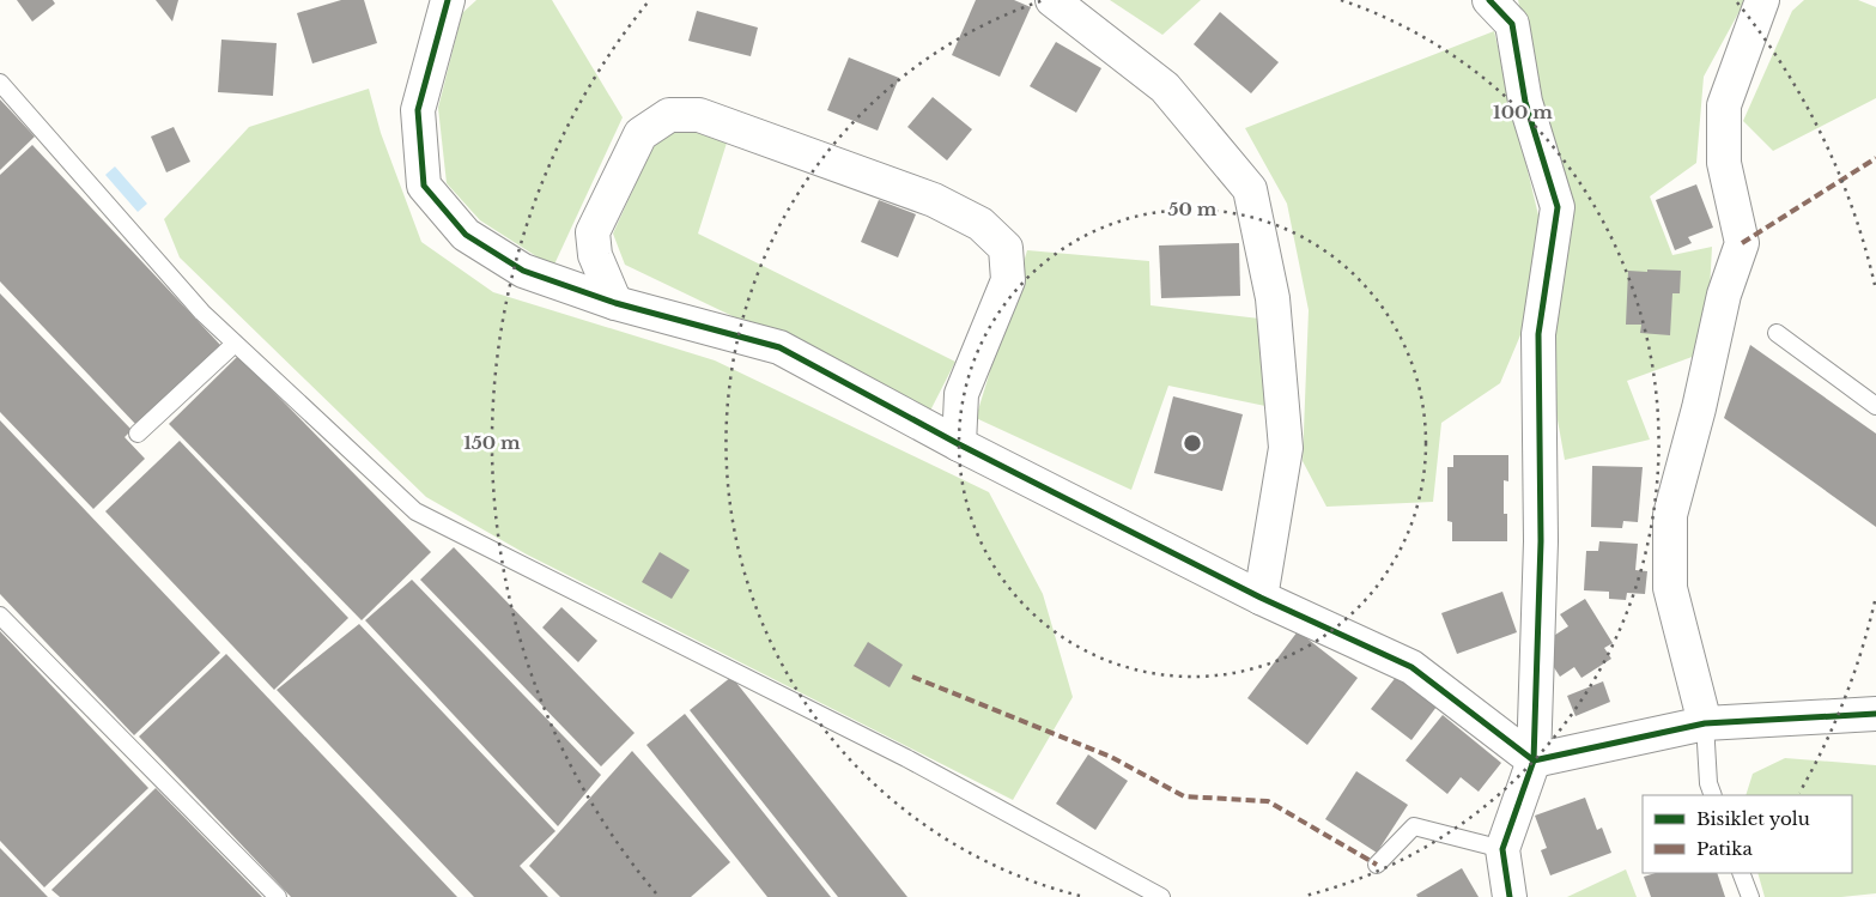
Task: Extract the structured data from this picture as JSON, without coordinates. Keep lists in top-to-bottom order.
{
  "legend": ["Bisiklet yolu", "Patika"],
  "rings": ["100 m", "50 m", "150 m"]
}
